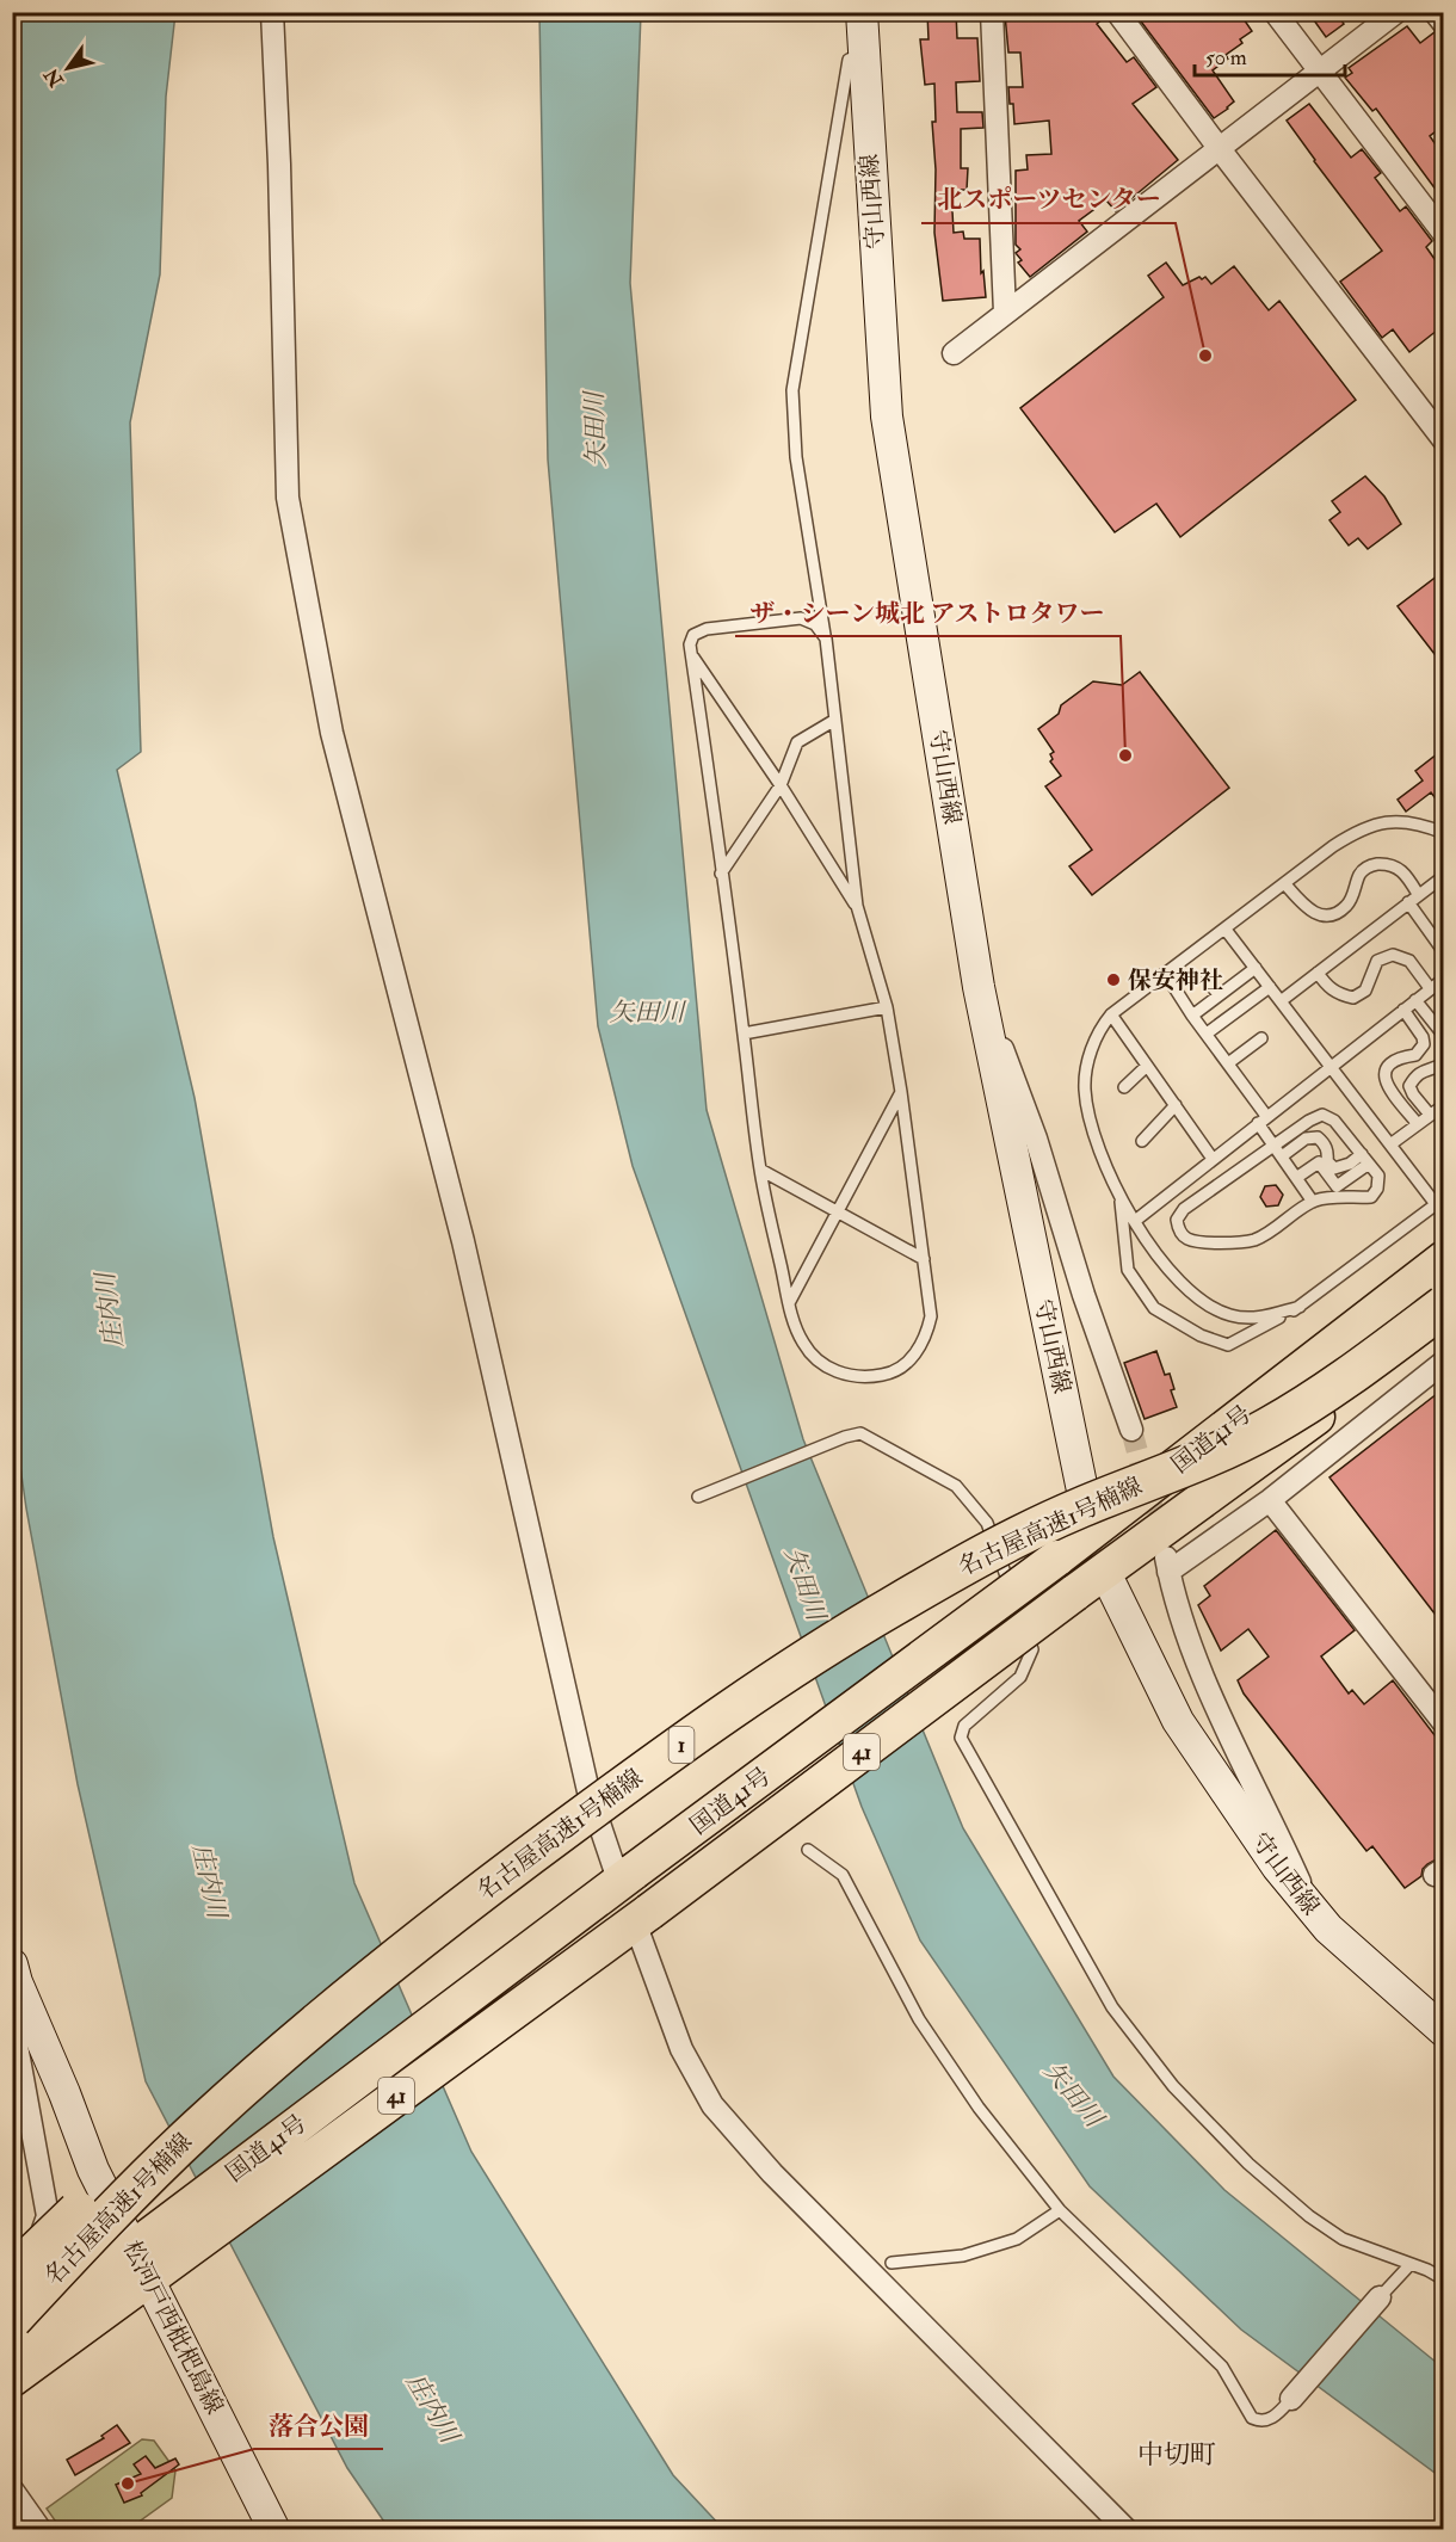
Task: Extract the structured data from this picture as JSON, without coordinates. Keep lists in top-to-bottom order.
{
  "streets": {
    "highway": [
      "国道41号",
      "名古屋高速1号楠線",
      "1",
      "41"
    ],
    "main road": ["守山西線", "松河戸西枇杷島線"]
  },
  "crossings": [
    ["守山西線", "国道41号"],
    ["国道41号", "松河戸西枇杷島線"]
  ],
  "districts": ["中切町"],
  "water": ["矢田川", "庄内川"],
  "places": [
    "北スポーツセンター",
    "ザ・シーン城北 アストロタワー",
    "保安神社",
    "落合公園"
  ],
  "scale_bar": "50 m",
  "north": "bottom left"
}
